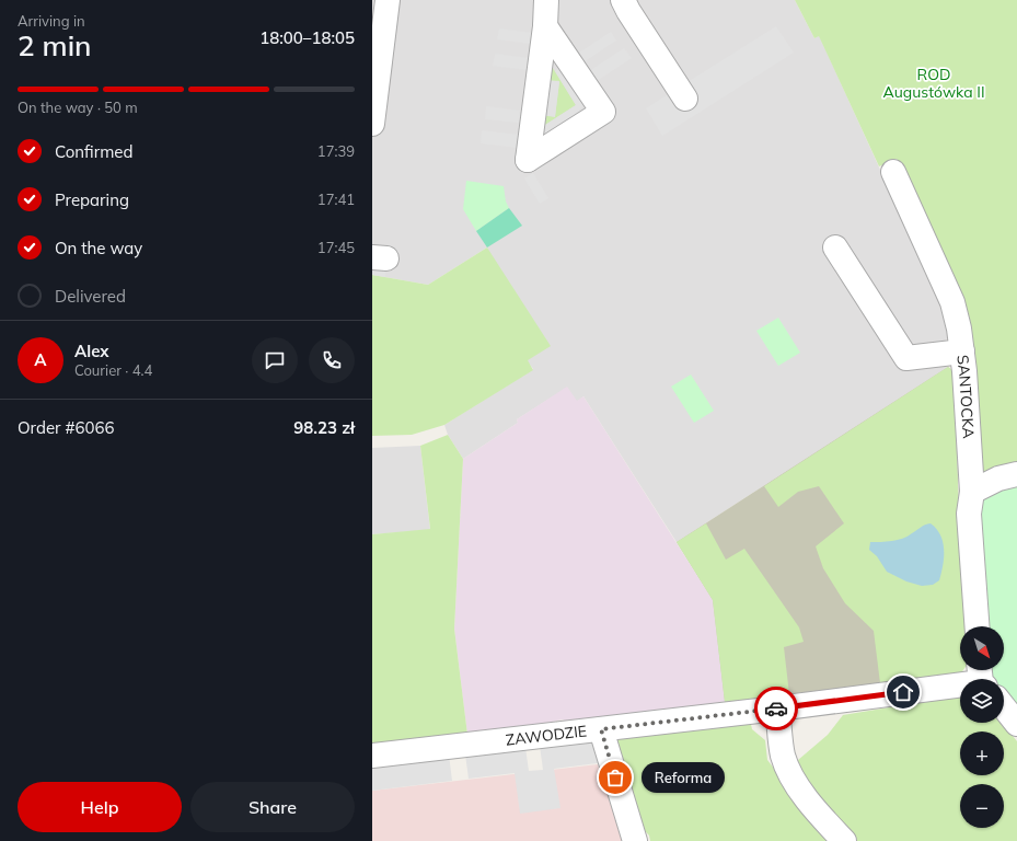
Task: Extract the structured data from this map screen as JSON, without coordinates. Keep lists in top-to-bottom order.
{
  "streets": {
    "street": ["SANTOCKA", "ZAWODZIE"]
  },
  "parks": ["ROD Augustówka II"],
  "places": ["Reforma"],
  "north": "bottom right",
  "page": {
    "heading": ["2 min", "Arriving in", "18:00–18:05"],
    "panel": [
      "Alex",
      "Courier · 4.4",
      "Order #6066",
      "98.23 zł"
    ],
    "bar": "On the way · 50 m",
    "list": [
      ["Confirmed", "17:39"],
      ["Preparing", "17:41"],
      ["On the way", "17:45"],
      "Delivered"
    ],
    "round": "A",
    "map_buttons": ["+", "−"],
    "bubble": "Reforma",
    "buttons": ["Help", "Share"]
  }
}
